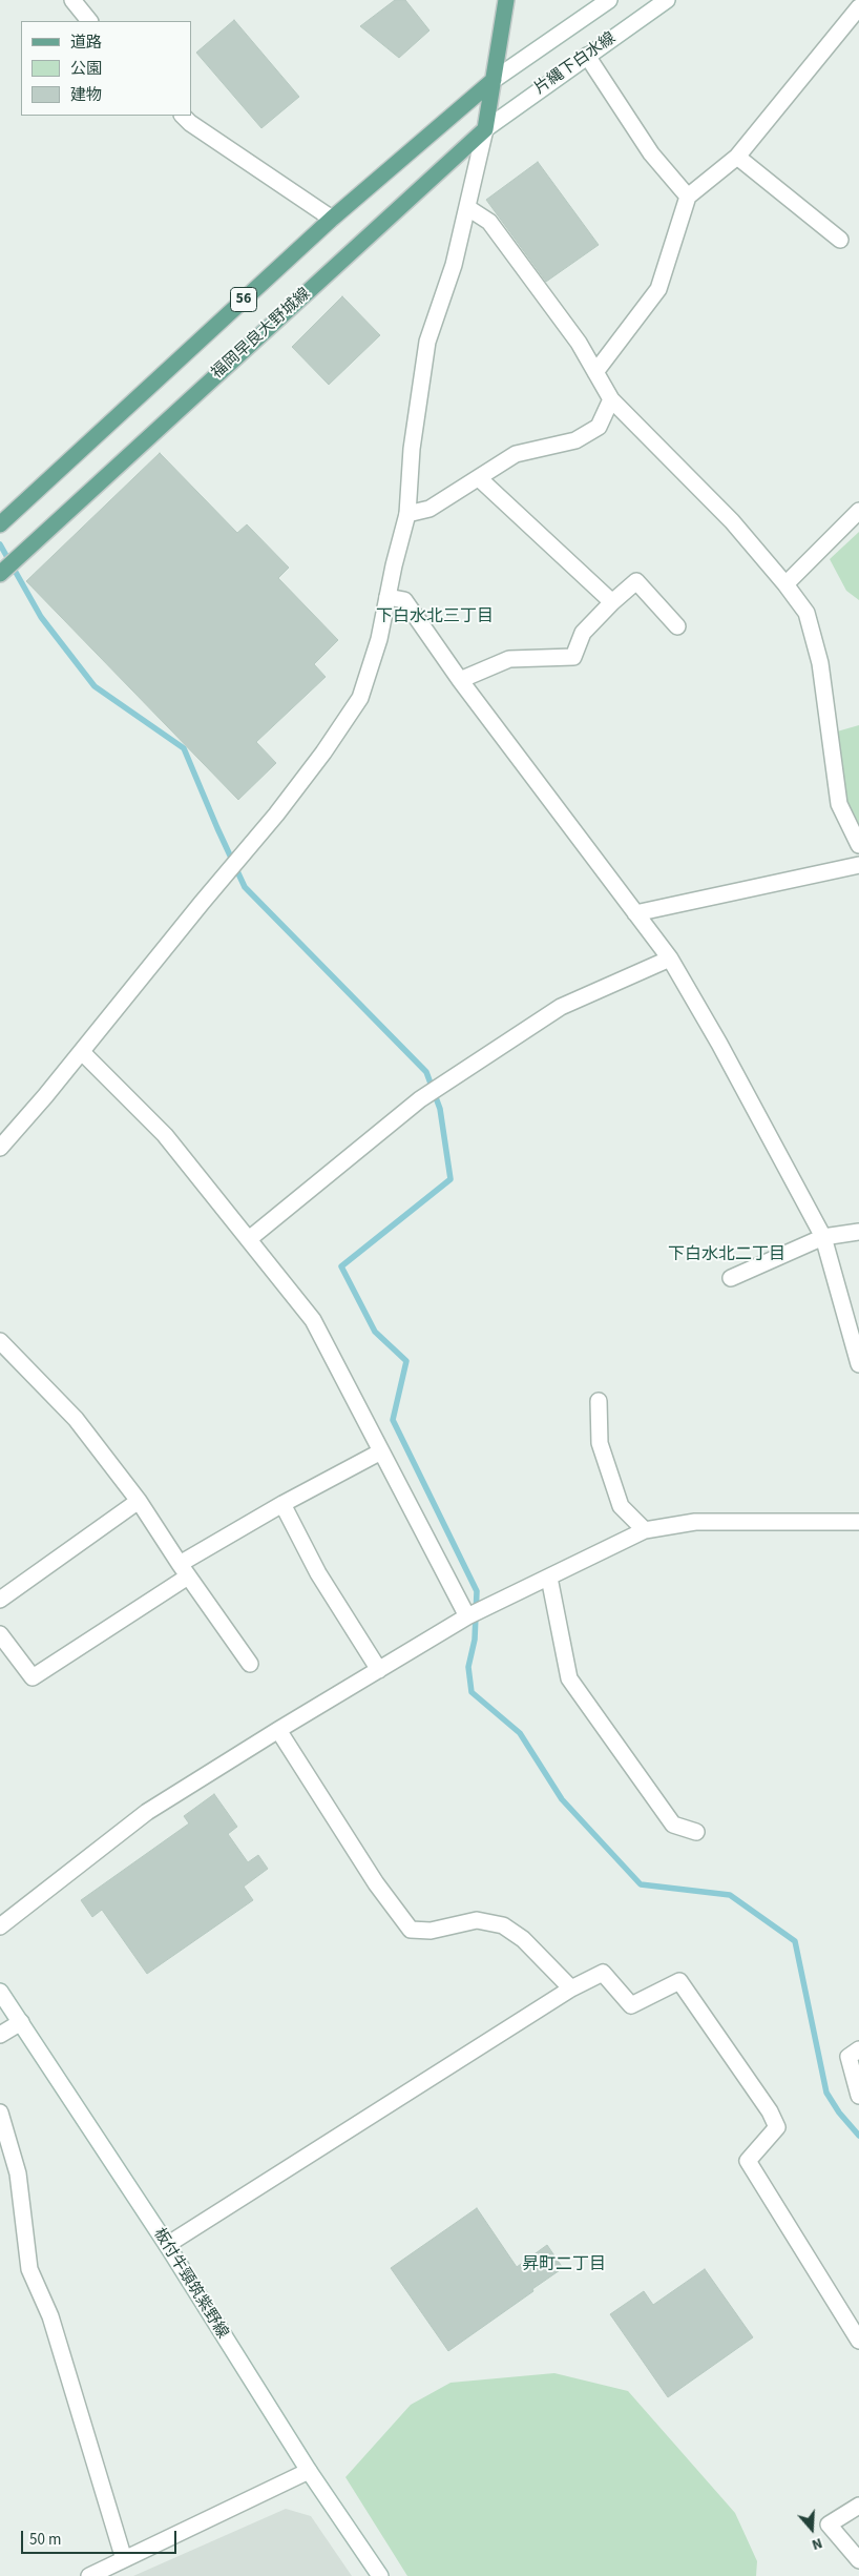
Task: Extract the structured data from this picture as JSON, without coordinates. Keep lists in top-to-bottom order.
{
  "streets": {
    "main road": ["56", "福岡早良大野城線"],
    "street": ["片縄下白水線", "板付牛頸筑紫野線"]
  },
  "crossings": [
    ["片縄下白水線", "福岡早良大野城線"]
  ],
  "districts": ["下白水北三丁目", "下白水北二丁目", "昇町二丁目"],
  "legend": ["道路", "公園", "建物"],
  "scale_bar": "50 m",
  "north": "bottom"
}
